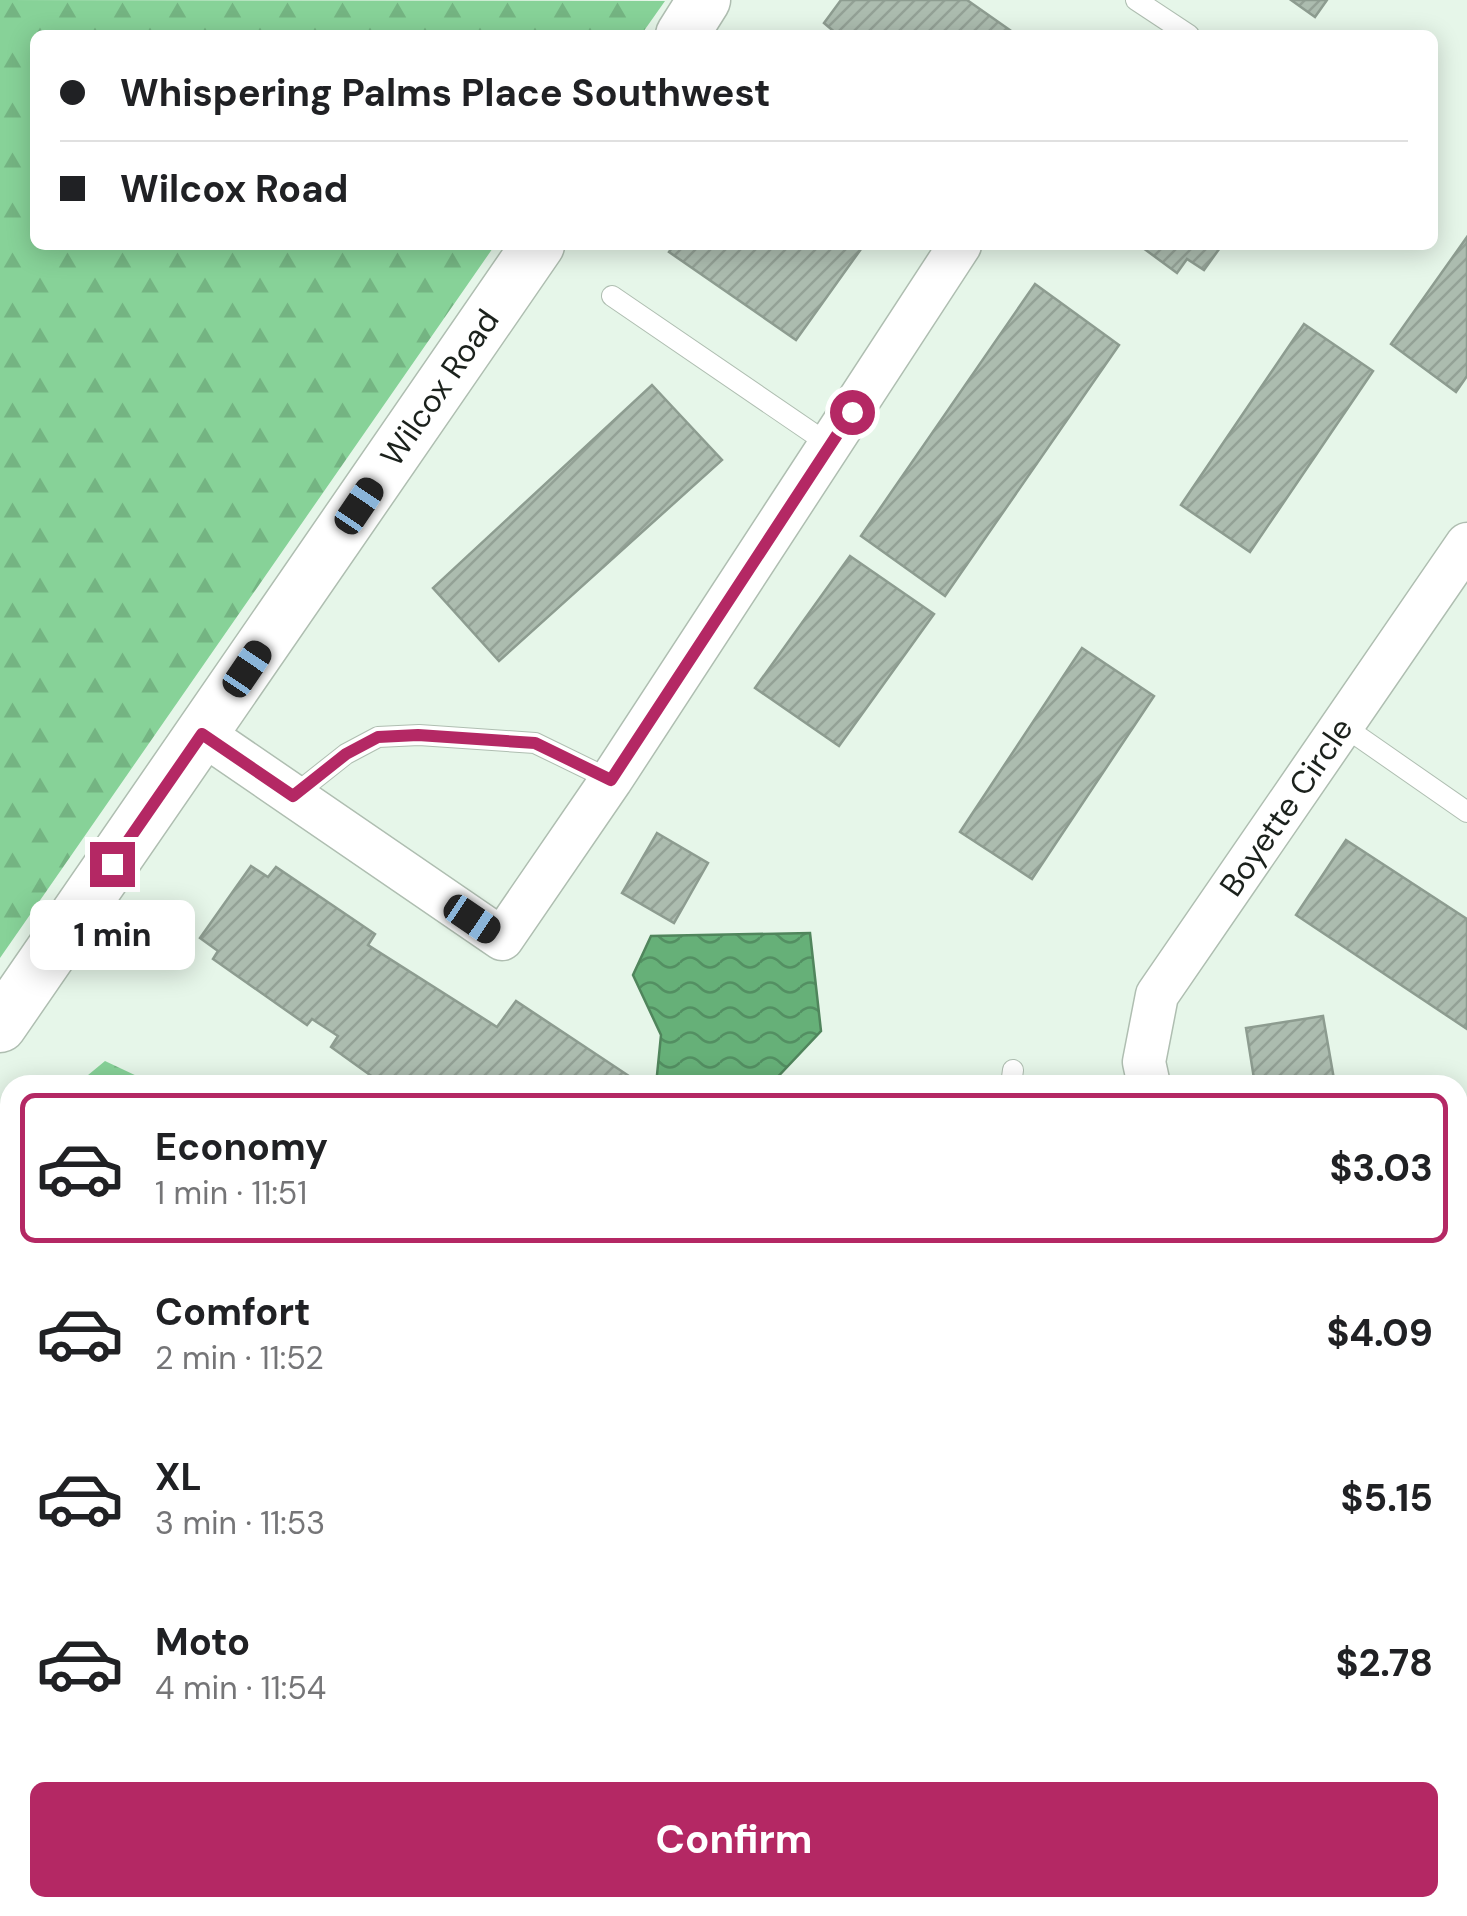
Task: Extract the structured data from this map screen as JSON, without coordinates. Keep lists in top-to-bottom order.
{
  "streets": {
    "street": ["Wilcox Road", "Boyette Circle"]
  },
  "page": {
    "banner": ["Whispering Palms Place Southwest", "Wilcox Road"],
    "bubble": "1 min",
    "list": [
      {
        "name": "Economy",
        "note": "1 min · 11:51",
        "value": "$3.03"
      },
      {
        "name": "Comfort",
        "note": "2 min · 11:52",
        "value": "$4.09"
      },
      {
        "name": "XL",
        "note": "3 min · 11:53",
        "value": "$5.15"
      },
      {
        "name": "Moto",
        "note": "4 min · 11:54",
        "value": "$2.78"
      }
    ],
    "buttons": "Confirm"
  }
}
